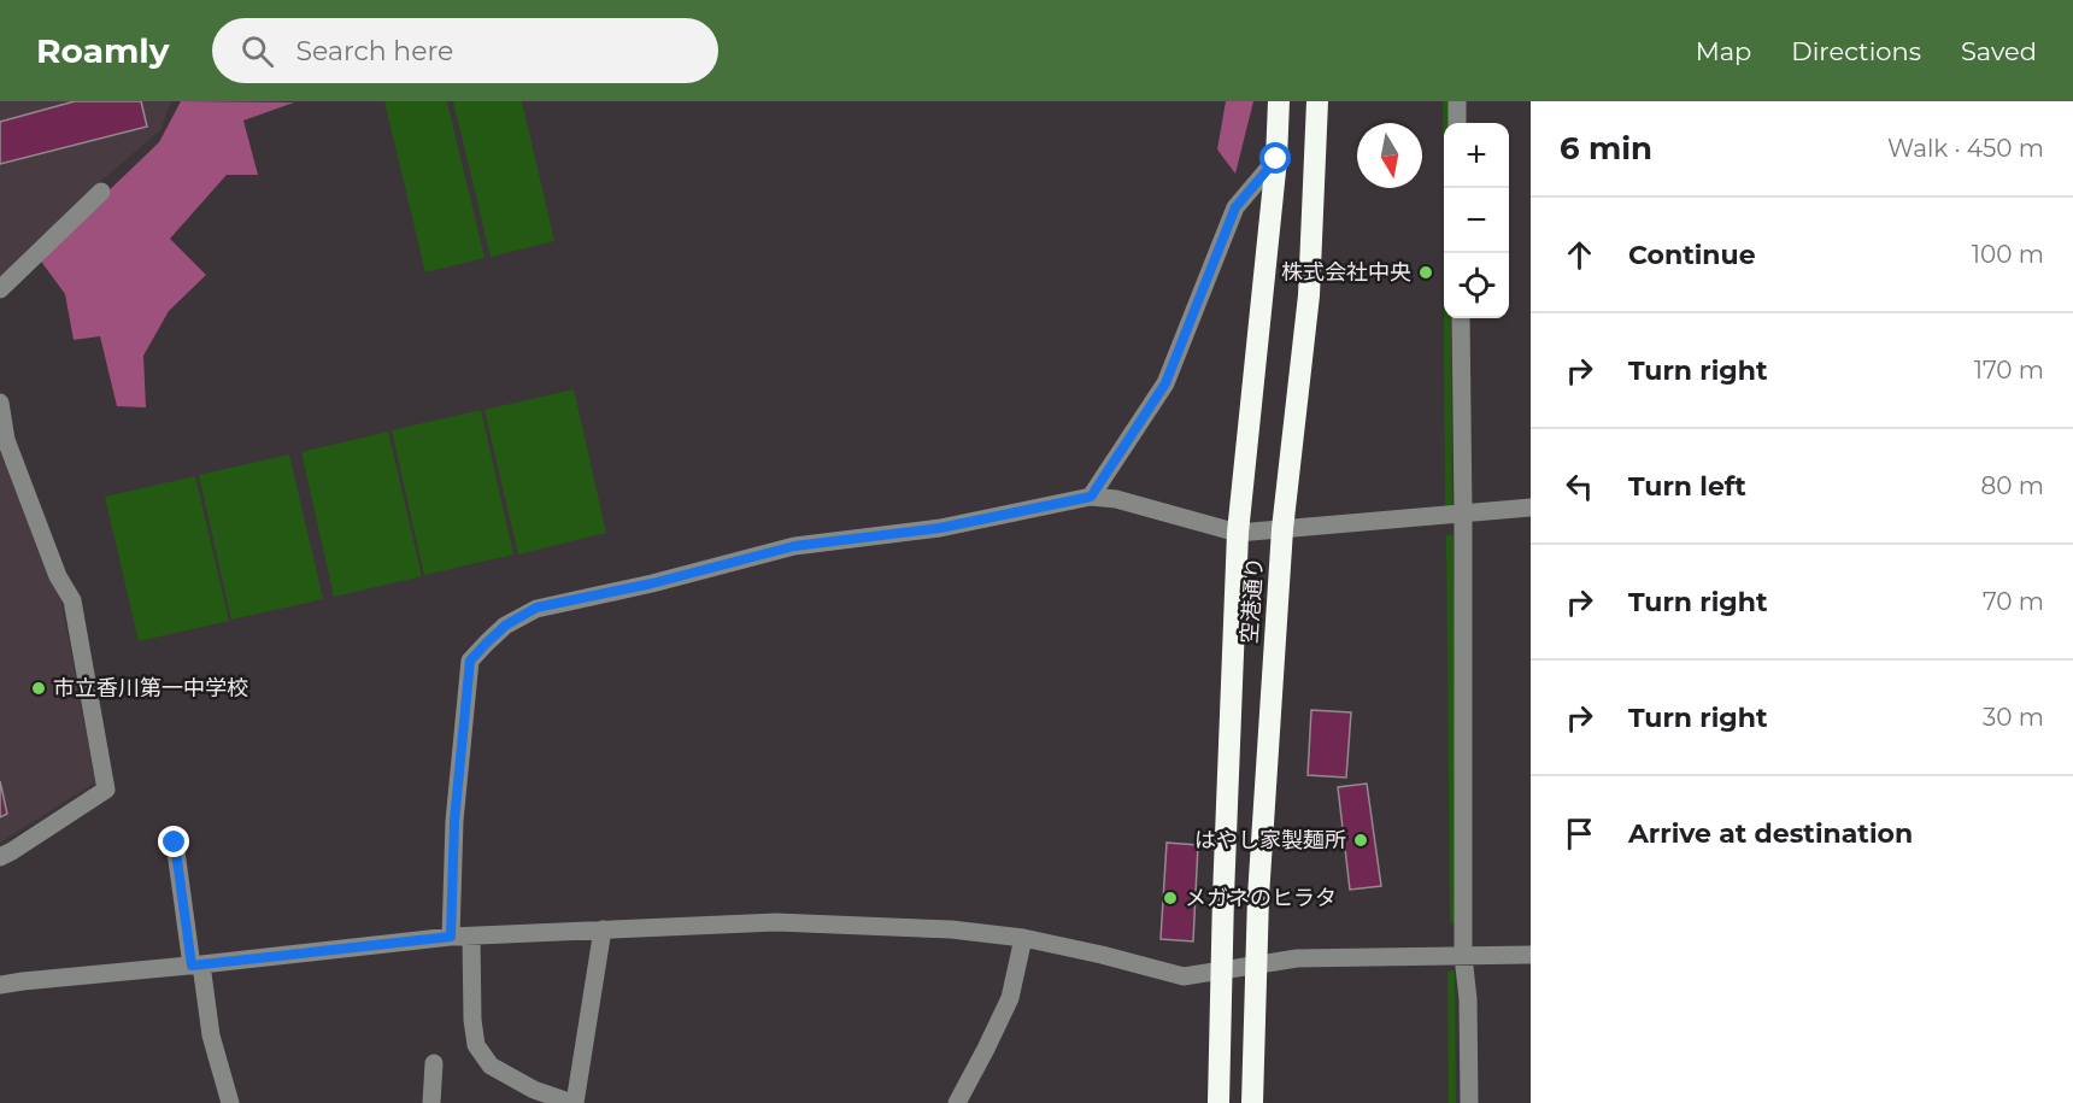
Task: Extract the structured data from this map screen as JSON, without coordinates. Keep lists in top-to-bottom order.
{
  "streets": {
    "highway": ["空港通り"]
  },
  "places": [
    "株式会社中央",
    "市立香川第一中学校",
    "はやし家製麺所",
    "メガネのヒラタ"
  ],
  "north": "bottom",
  "page": {
    "header": "Roamly",
    "search": "Search here",
    "nav": ["Map", "Directions", "Saved"],
    "heading": ["6 min", "Walk · 450 m"],
    "map_buttons": ["+", "−"],
    "list": [
      ["Continue", "100 m"],
      ["Turn right", "170 m"],
      ["Turn left", "80 m"],
      ["Turn right", "70 m"],
      ["Turn right", "30 m"],
      "Arrive at destination"
    ]
  }
}
